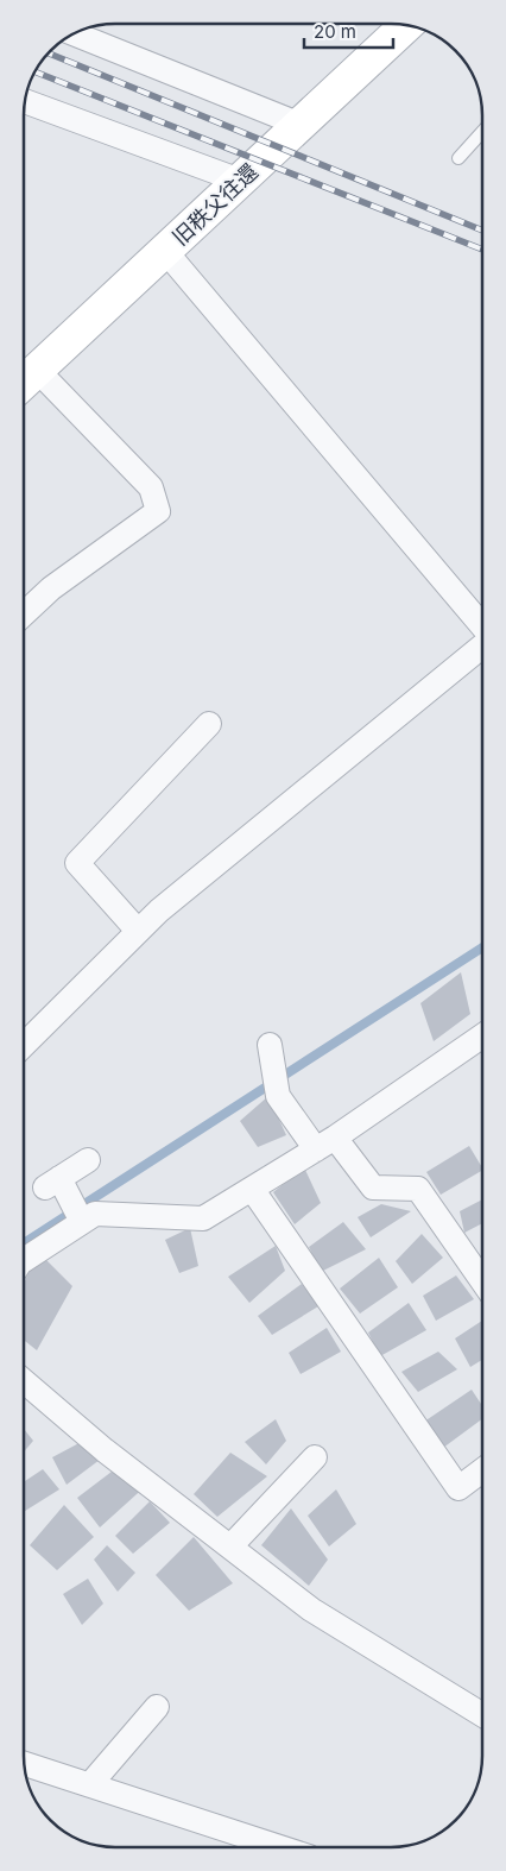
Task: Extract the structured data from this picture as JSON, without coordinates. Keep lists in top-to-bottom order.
{
  "streets": {
    "street": ["旧秩父往還"]
  },
  "scale_bar": "20 m"
}
